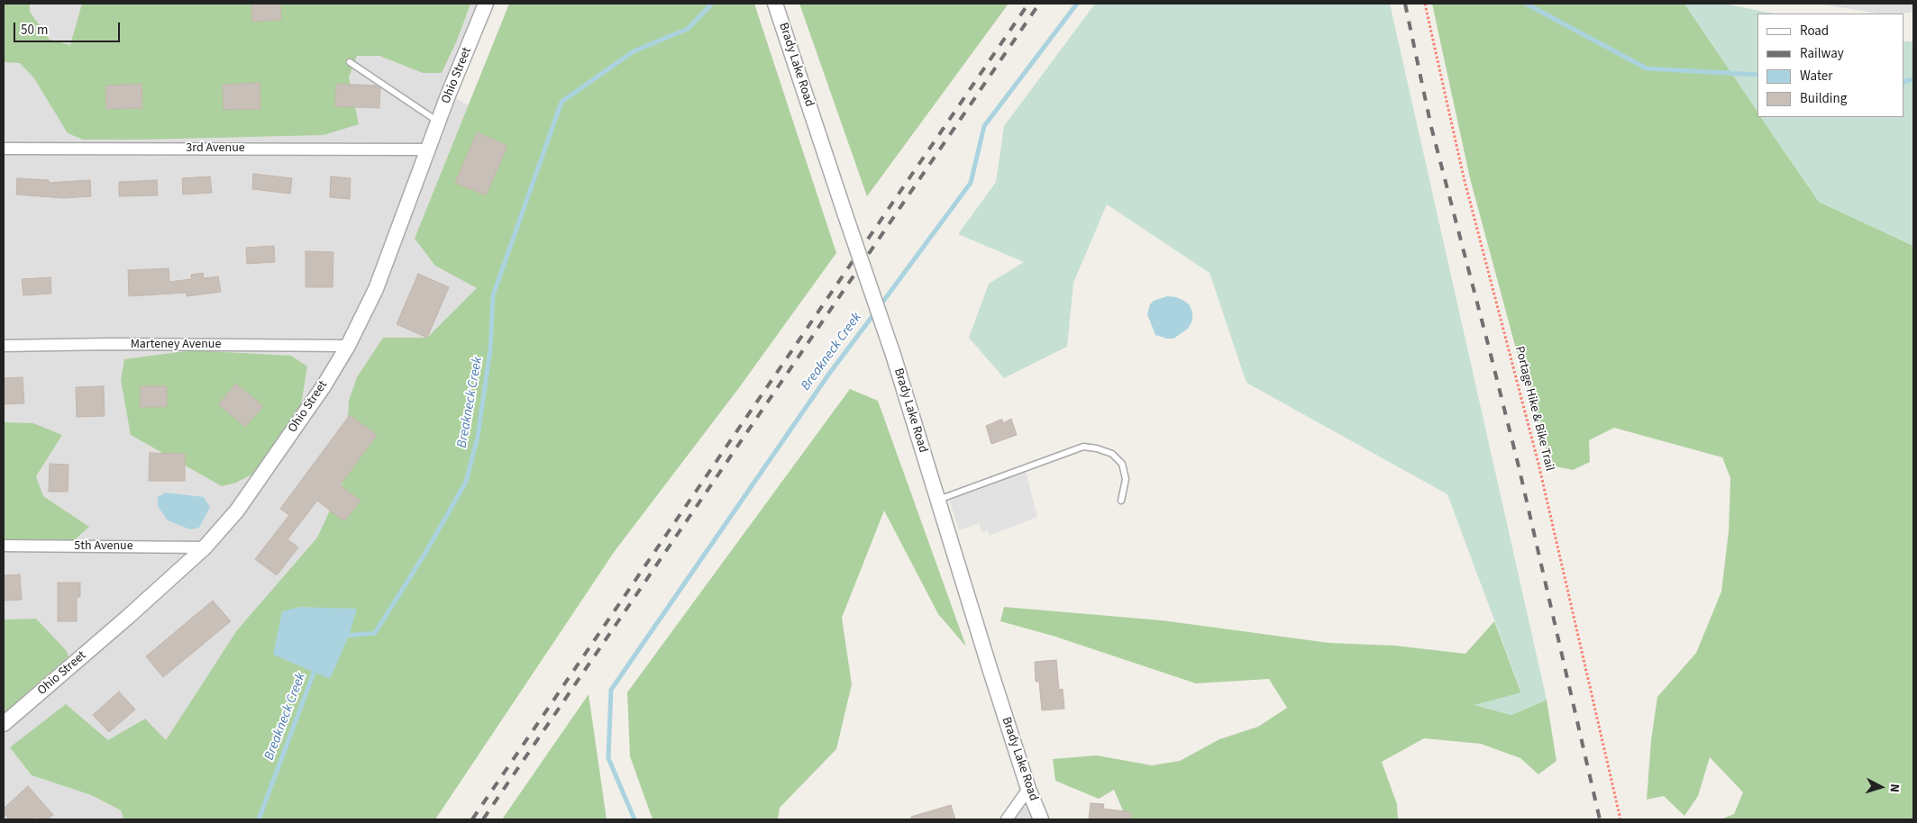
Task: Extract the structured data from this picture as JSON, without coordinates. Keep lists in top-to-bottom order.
{
  "streets": {
    "street": [
      "Brady Lake Road",
      "Ohio Street",
      "3rd Avenue",
      "Marteney Avenue",
      "5th Avenue"
    ],
    "path": ["Portage Hike & Bike Trail"]
  },
  "crossings": [
    ["Ohio Street", "3rd Avenue"],
    ["Ohio Street", "Marteney Avenue"],
    ["Ohio Street", "5th Avenue"]
  ],
  "water": ["Breakneck Creek"],
  "legend": [
    "Road",
    "Railway",
    "Water",
    "Building"
  ],
  "scale_bar": "50 m",
  "north": "right"
}
